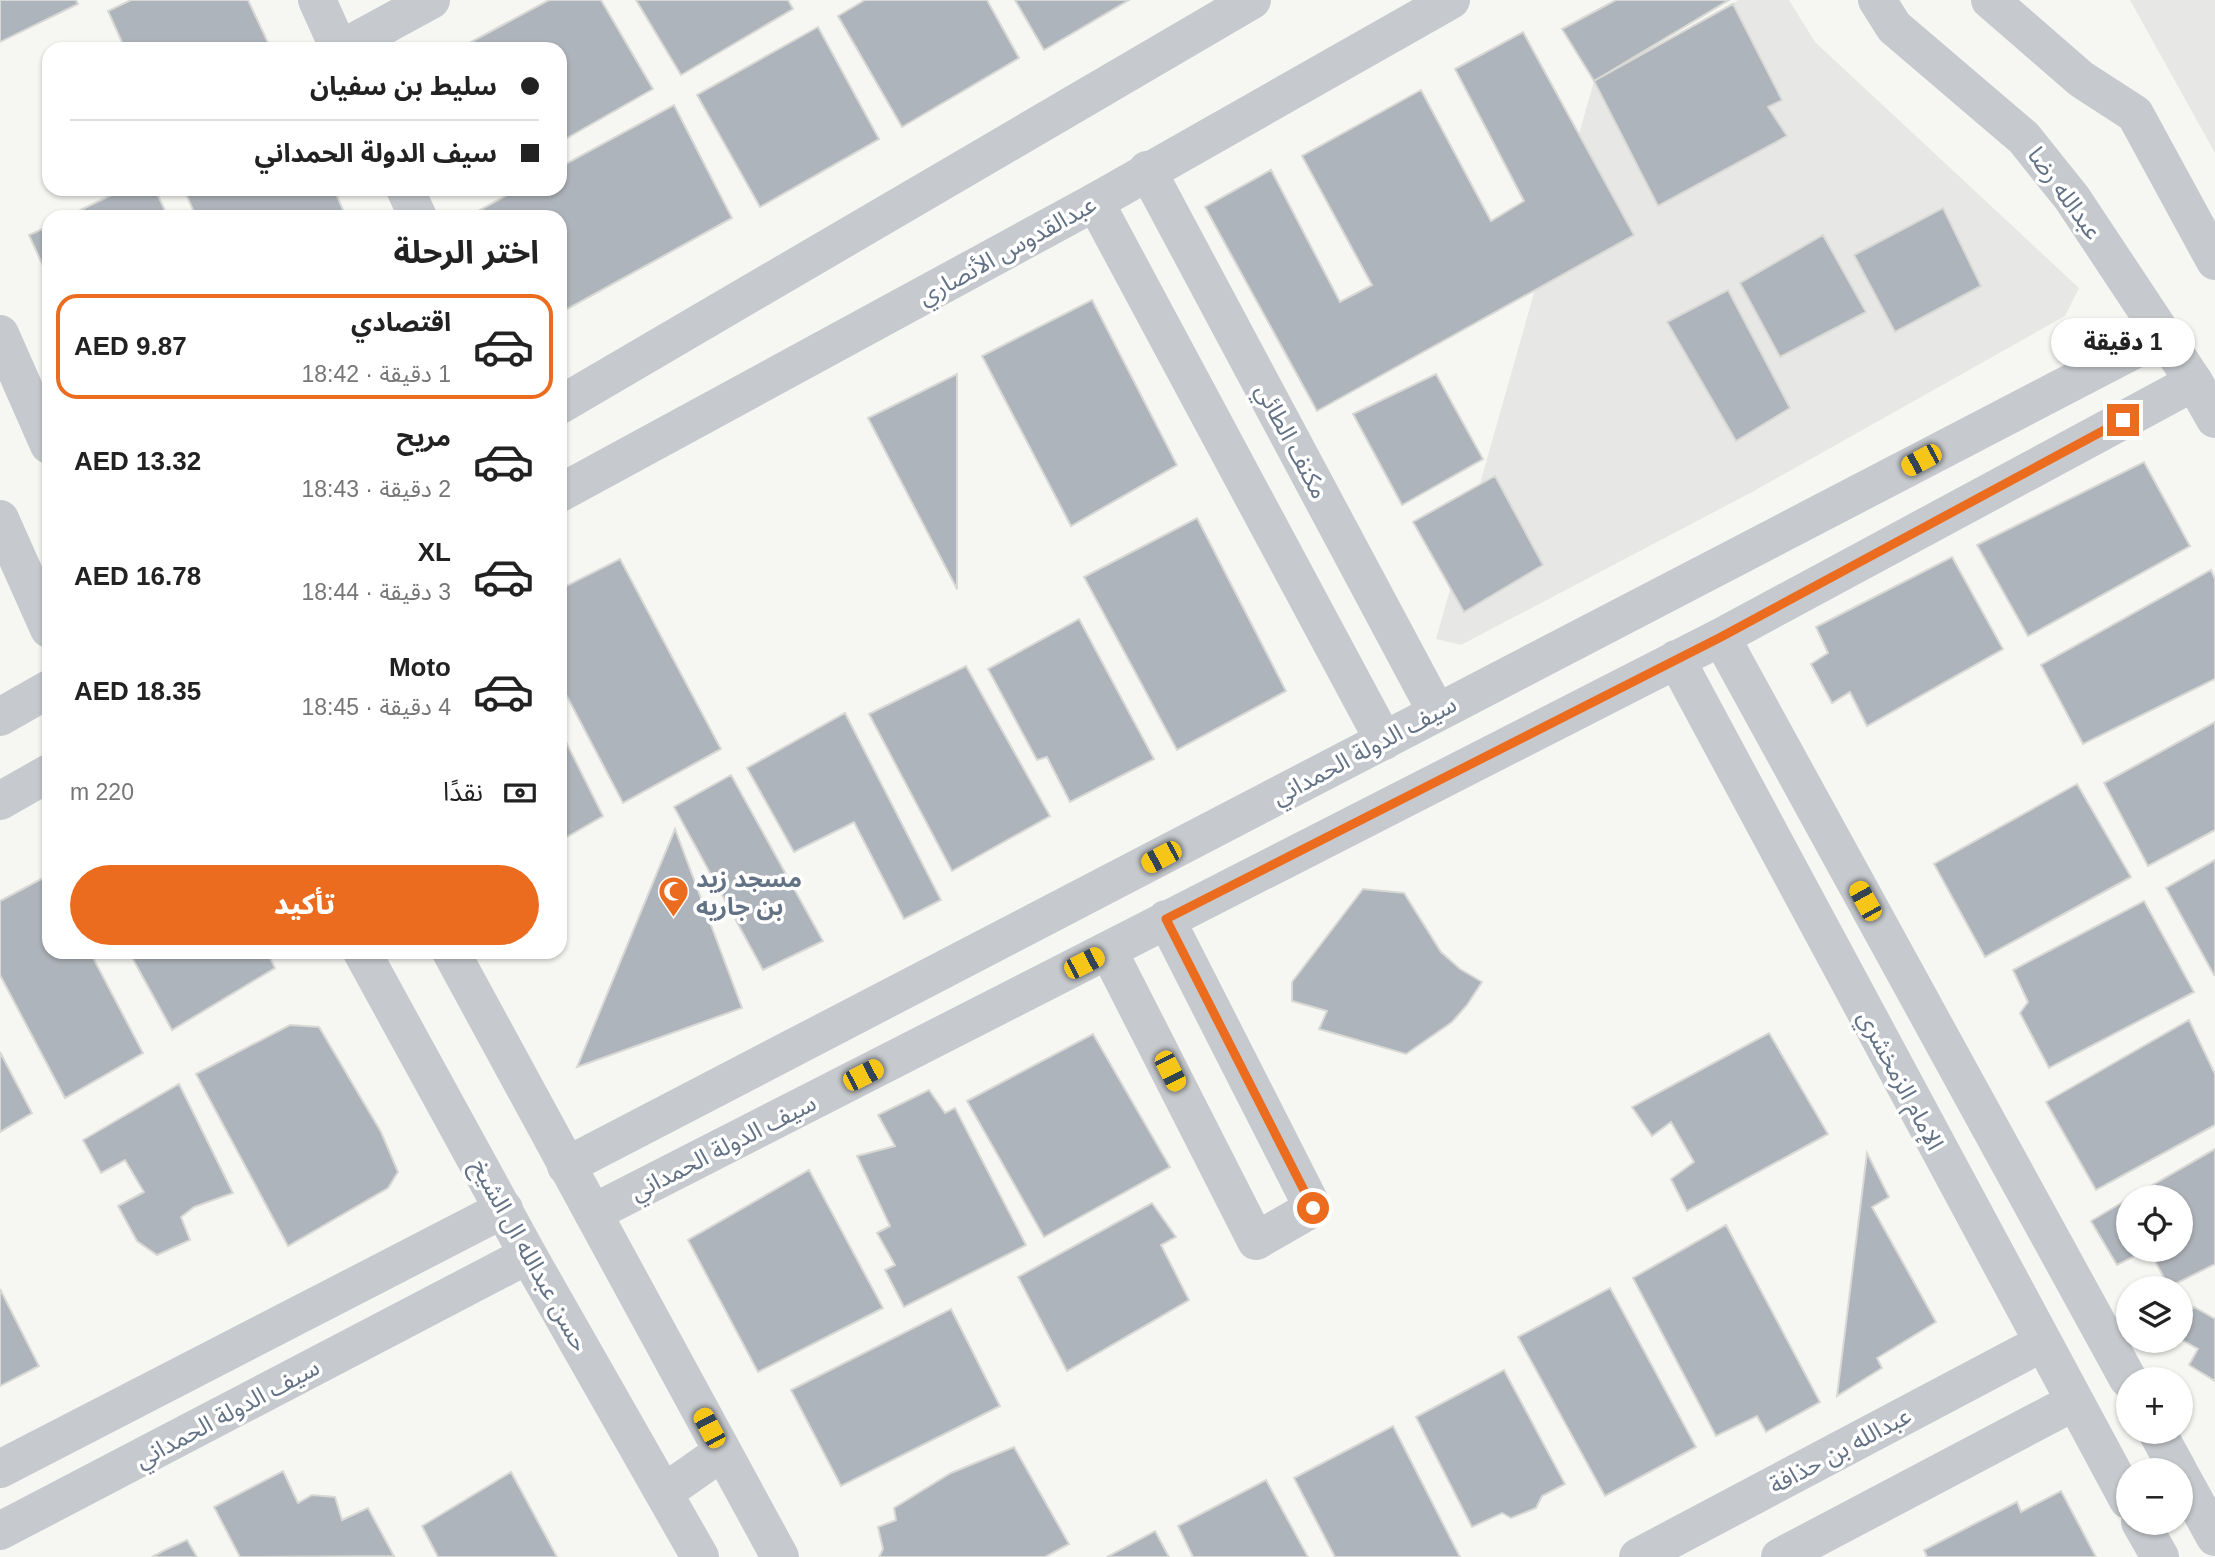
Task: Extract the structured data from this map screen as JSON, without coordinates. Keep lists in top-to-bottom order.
{
  "streets": {
    "street": [
      "عبدالله رضا",
      "عبدالقدوس الأنصاري",
      "مكنف الطائي",
      "سيف الدولة الحمداني",
      "الإمام الزمخشري",
      "حسن عبدالله ال الشيخ",
      "عبدالله بن حذافة"
    ]
  },
  "crossings": [
    ["عبدالله رضا", "سيف الدولة الحمداني"],
    ["عبدالقدوس الأنصاري", "مكنف الطائي"],
    ["مكنف الطائي", "سيف الدولة الحمداني"],
    ["سيف الدولة الحمداني", "الإمام الزمخشري"],
    ["سيف الدولة الحمداني", "حسن عبدالله ال الشيخ"],
    ["الإمام الزمخشري", "عبدالله بن حذافة"]
  ],
  "places": {
    "mosque": ["مسجد زيد بن جاريه"]
  },
  "page": {
    "banner": ["سليط بن سفيان", "سيف الدولة الحمداني"],
    "heading": "اختر الرحلة",
    "list": [
      {
        "name": "اقتصادي",
        "note": "1 دقيقة · 18:42",
        "value": "AED 9.87"
      },
      {
        "name": "مريح",
        "note": "2 دقيقة · 18:43",
        "value": "AED 13.32"
      },
      {
        "name": "XL",
        "note": "3 دقيقة · 18:44",
        "value": "AED 16.78"
      },
      {
        "name": "Moto",
        "note": "4 دقيقة · 18:45",
        "value": "AED 18.35"
      }
    ],
    "bubble": "1 دقيقة",
    "pay": ["نقدًا", "220 m"],
    "buttons": "تأكيد",
    "map_buttons": ["+", "−"]
  }
}
